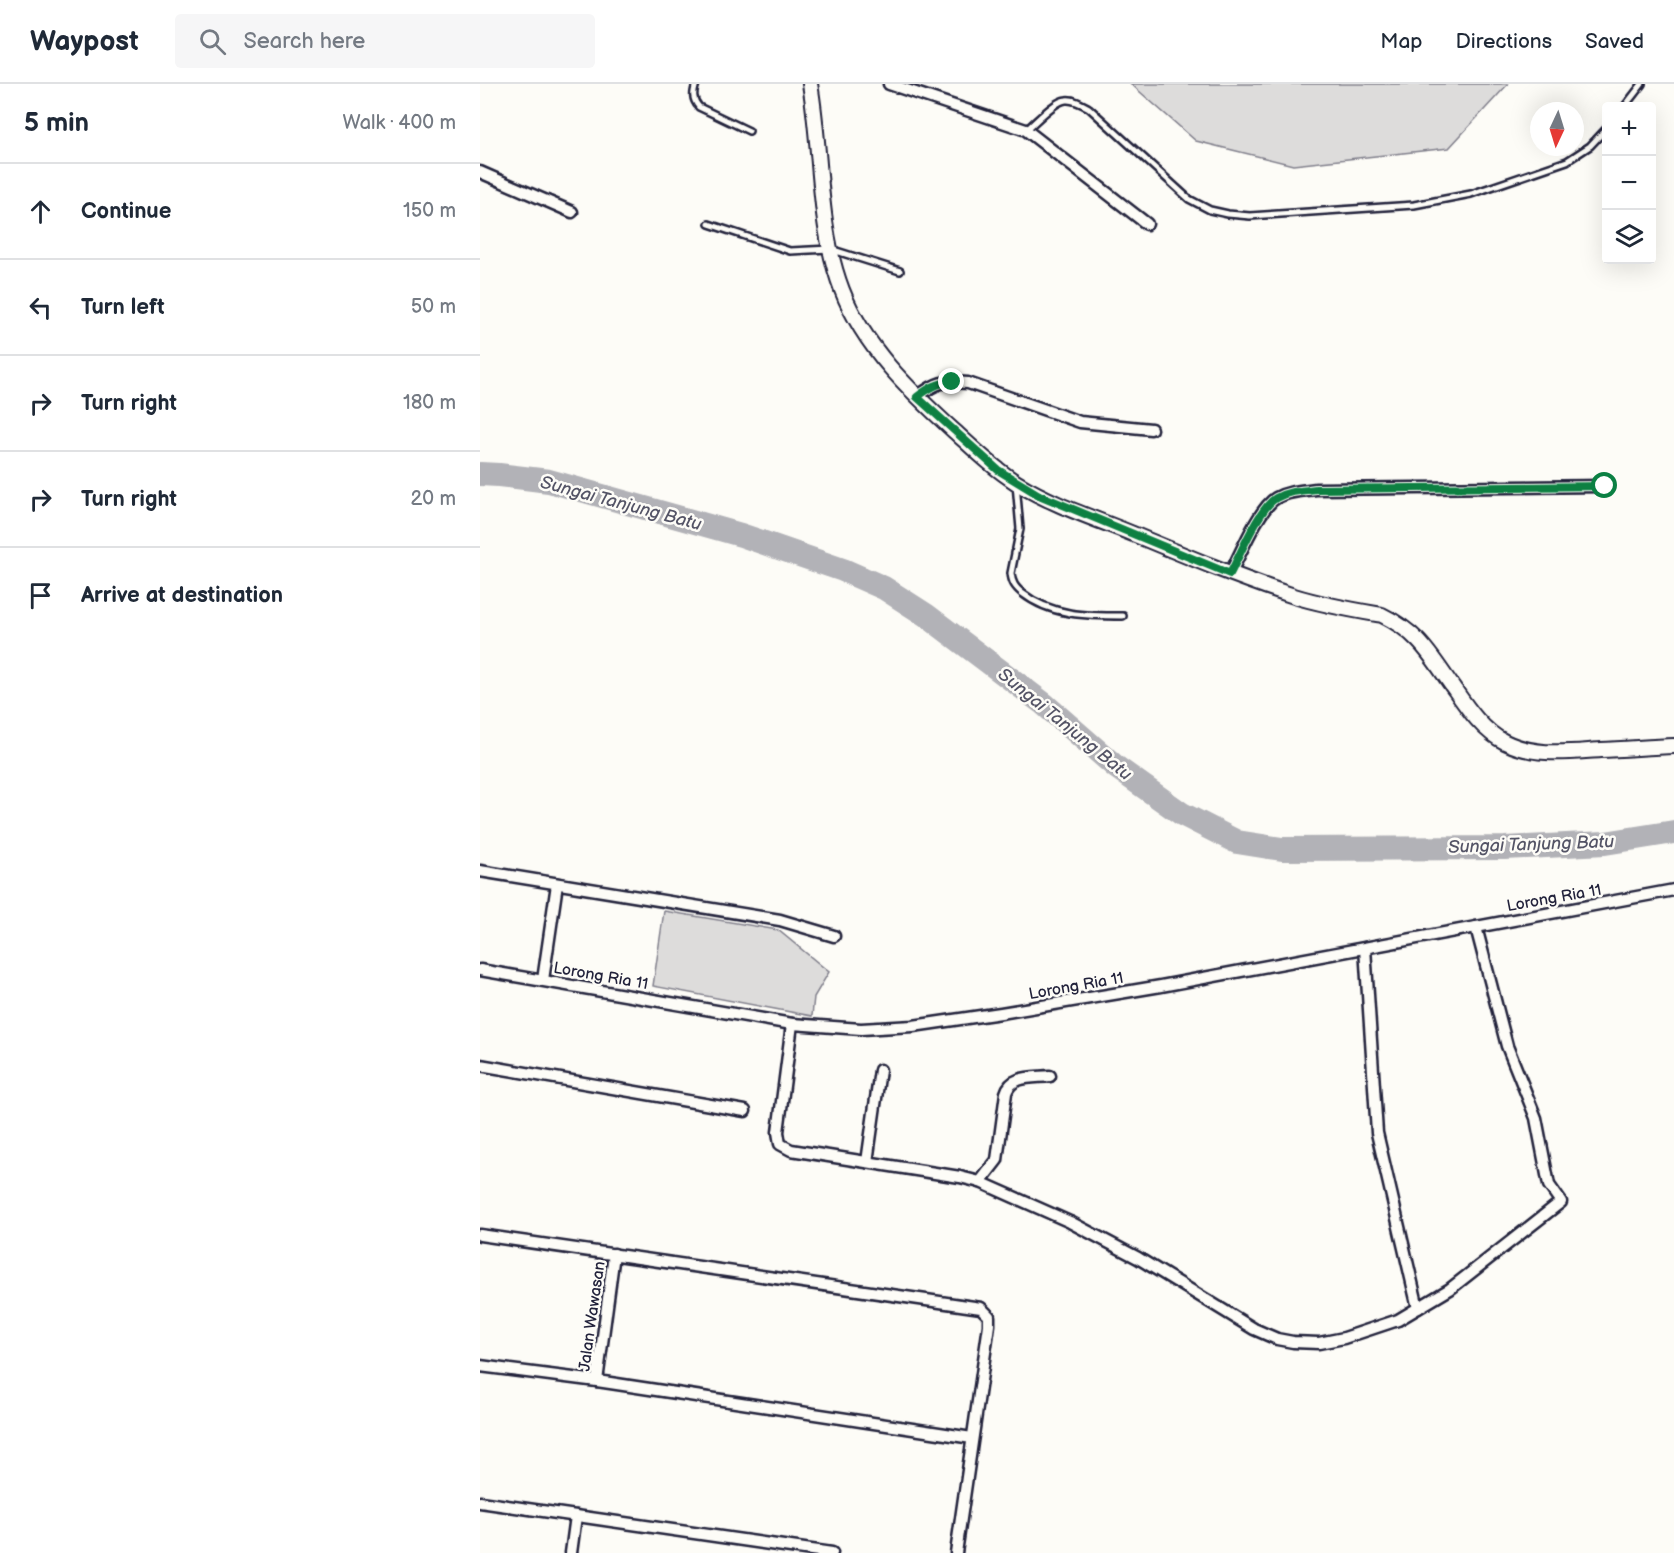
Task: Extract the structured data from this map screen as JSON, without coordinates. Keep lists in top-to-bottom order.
{
  "streets": {
    "street": ["Lorong Ria 11", "Jalan Wawasan"]
  },
  "water": ["Sungai Tanjung Batu"],
  "north": "bottom",
  "page": {
    "header": "Waypost",
    "search": "Search here",
    "nav": ["Map", "Directions", "Saved"],
    "heading": ["5 min", "Walk · 400 m"],
    "map_buttons": ["+", "−"],
    "list": [
      ["Continue", "150 m"],
      ["Turn left", "50 m"],
      ["Turn right", "180 m"],
      ["Turn right", "20 m"],
      "Arrive at destination"
    ]
  }
}
